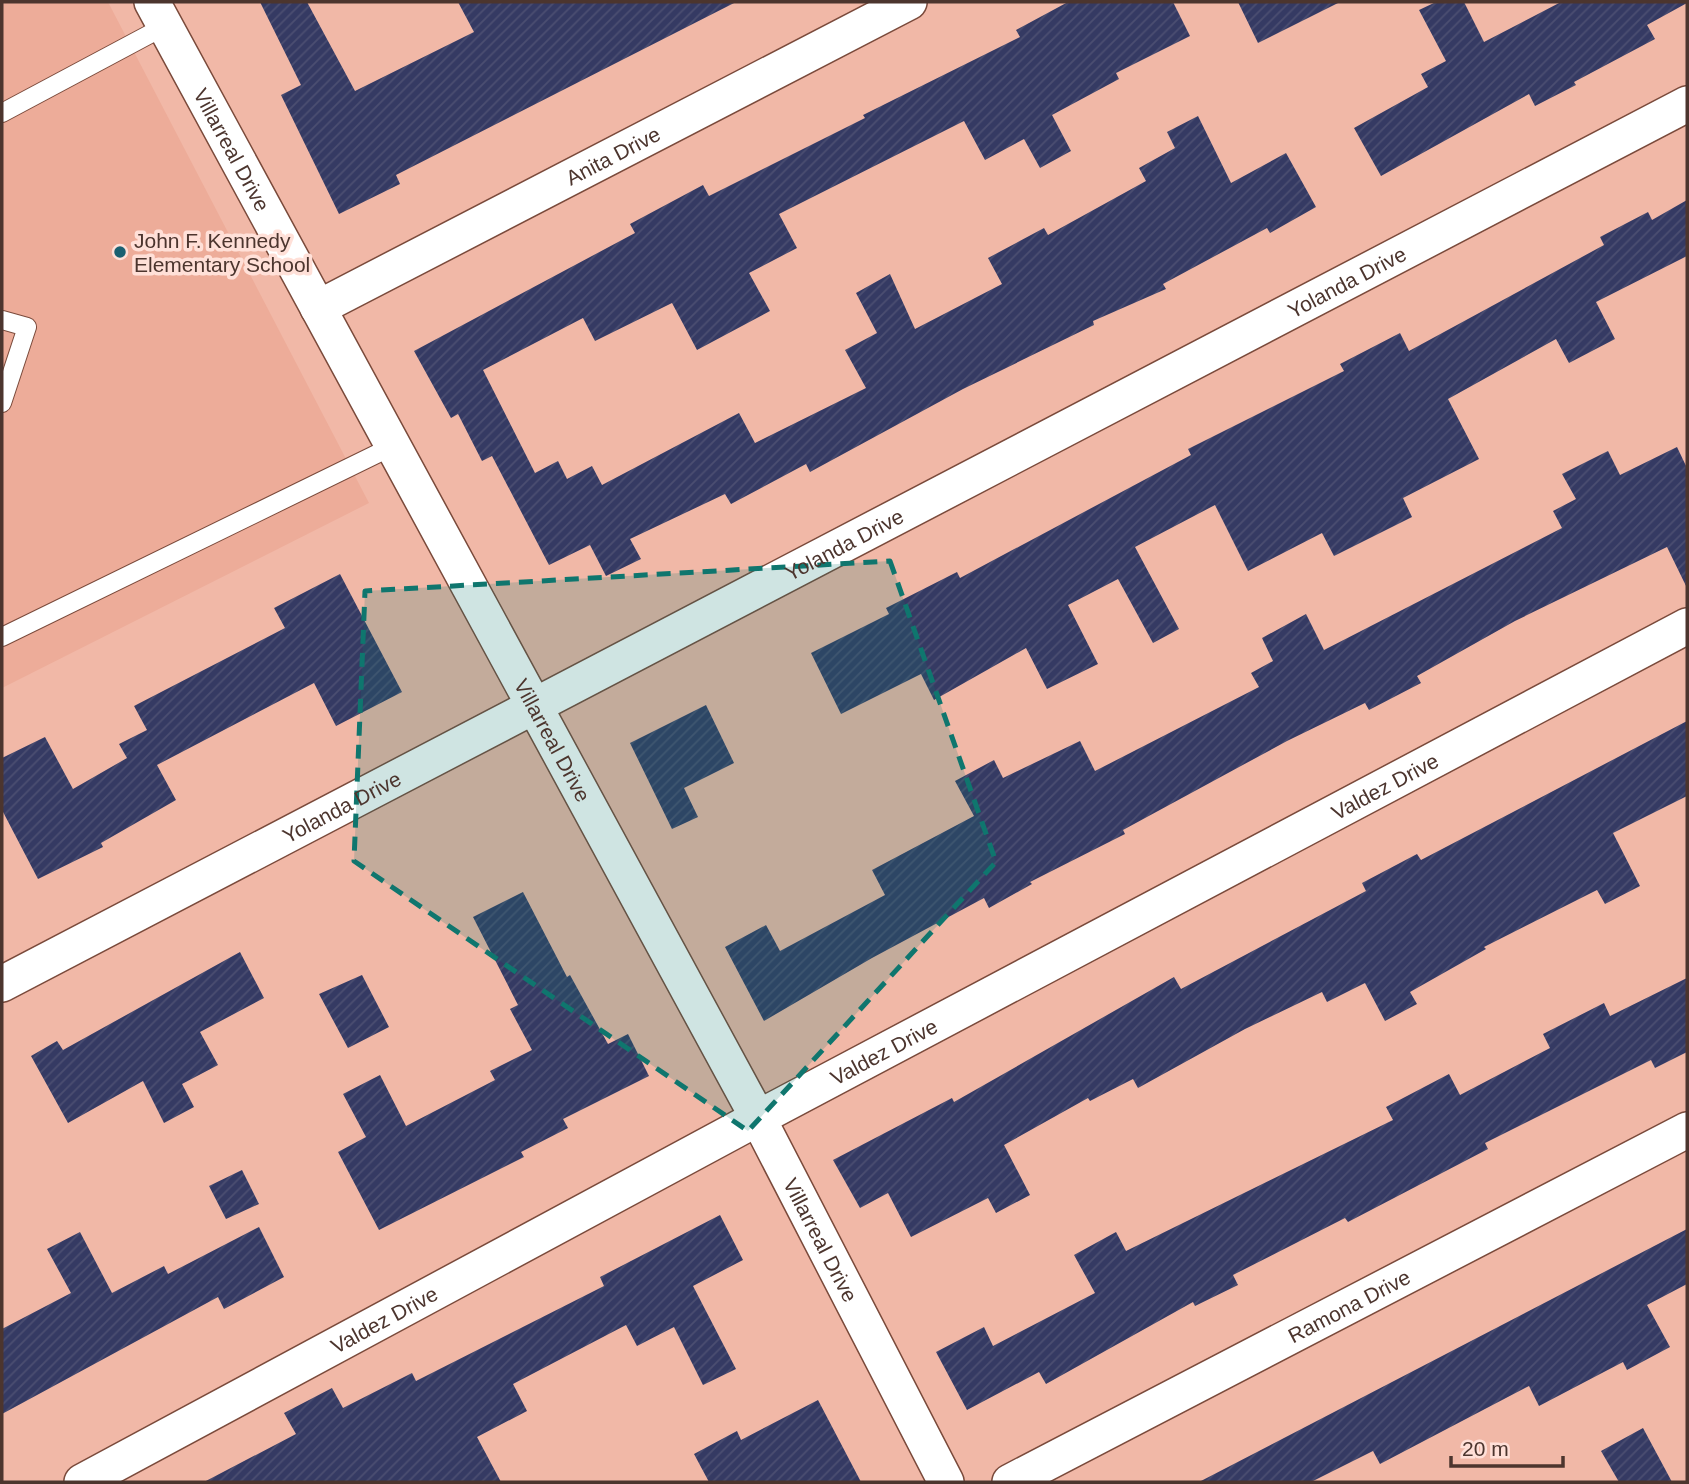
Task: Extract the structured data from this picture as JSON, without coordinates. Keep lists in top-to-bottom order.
{
  "streets": {
    "street": [
      "Villarreal Drive",
      "Anita Drive",
      "Yolanda Drive",
      "Valdez Drive",
      "Ramona Drive"
    ]
  },
  "crossings": [
    ["Villarreal Drive", "Anita Drive"],
    ["Villarreal Drive", "Yolanda Drive"],
    ["Villarreal Drive", "Valdez Drive"]
  ],
  "places": ["John F. Kennedy Elementary School"],
  "scale_bar": "20 m"
}
